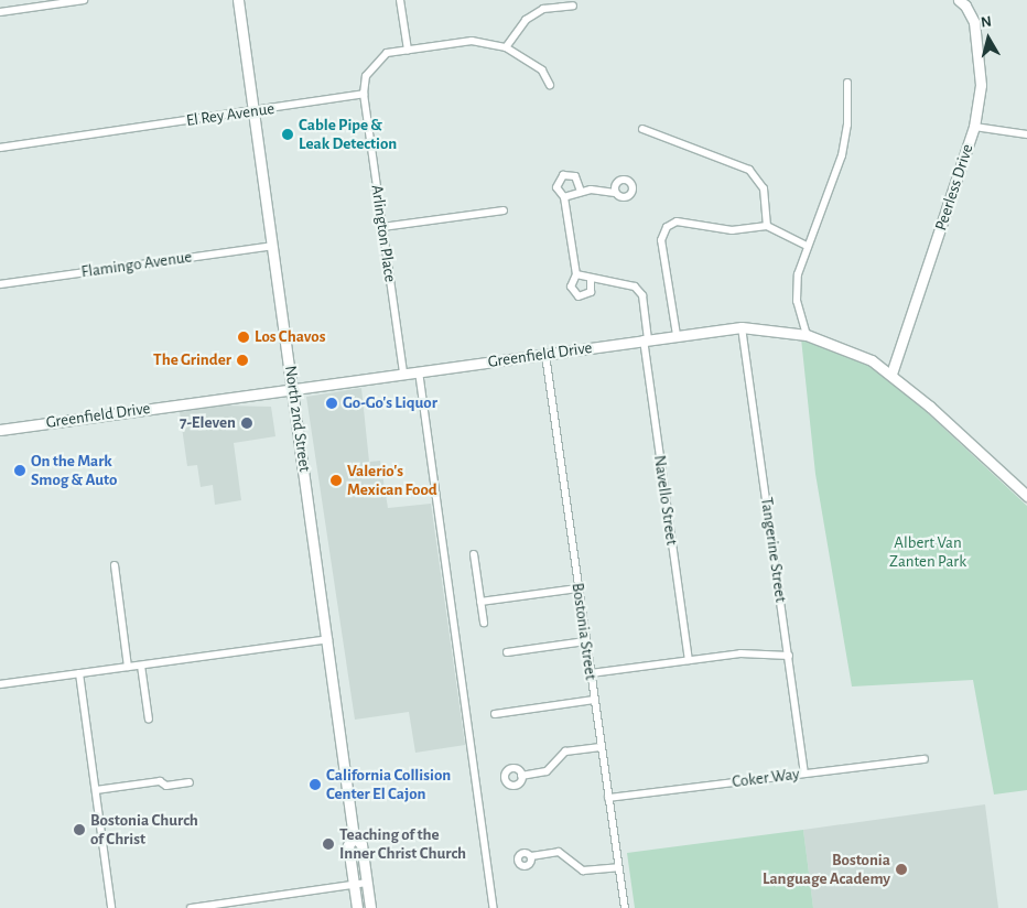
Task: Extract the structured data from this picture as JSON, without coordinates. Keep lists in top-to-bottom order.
{
  "streets": {
    "main road": ["Peerless Drive", "Greenfield Drive", "North 2nd Street"],
    "street": [
      "El Rey Avenue",
      "Arlington Place",
      "Flamingo Avenue",
      "Navello Street",
      "Tangerine Street",
      "Bostonia Street",
      "Coker Way"
    ]
  },
  "crossings": [
    ["El Rey Avenue", "Arlington Place"],
    ["El Rey Avenue", "North 2nd Street"],
    ["Peerless Drive", "Greenfield Drive"],
    ["Arlington Place", "Greenfield Drive"],
    ["Flamingo Avenue", "North 2nd Street"],
    ["Greenfield Drive", "North 2nd Street"],
    ["Greenfield Drive", "Navello Street"],
    ["Greenfield Drive", "Tangerine Street"],
    ["Greenfield Drive", "Bostonia Street"],
    ["Tangerine Street", "Coker Way"],
    ["Bostonia Street", "Coker Way"]
  ],
  "parks": ["Albert Van Zanten Park"],
  "places": [
    "Cable Pipe & Leak Detection",
    "Los Chavos",
    "The Grinder",
    "Go-Go's Liquor",
    "7-Eleven",
    "On the Mark Smog & Auto",
    "Valerio's Mexican Food",
    "California Collision Center El Cajon",
    "Bostonia Church of Christ",
    "Teaching of the Inner Christ Church",
    "Bostonia Language Academy"
  ],
  "north": "top"
}
